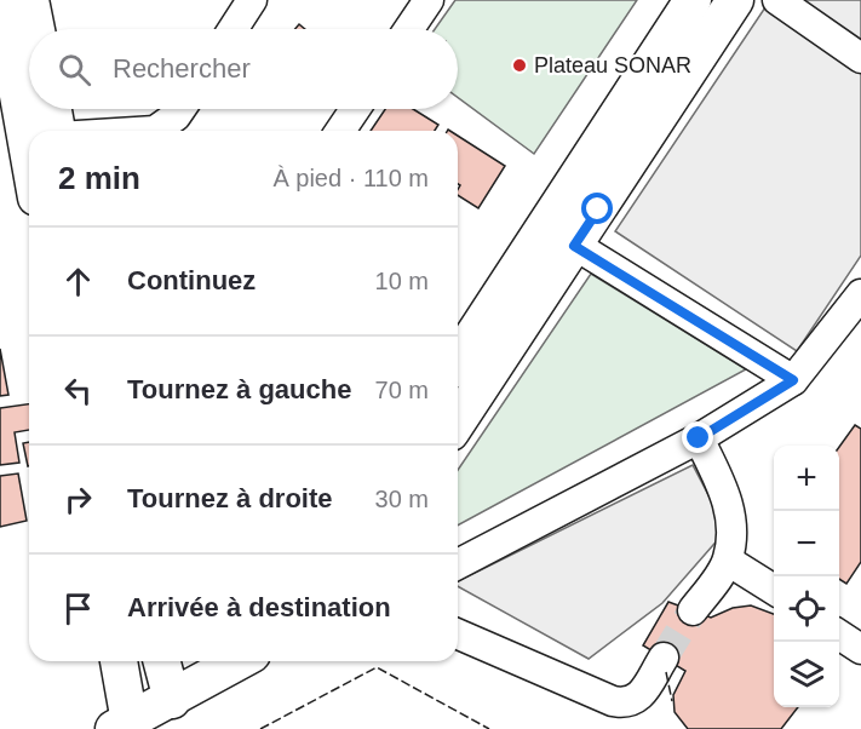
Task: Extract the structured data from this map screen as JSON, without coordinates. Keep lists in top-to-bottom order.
{
  "places": ["Plateau SONAR"],
  "page": {
    "search": "Rechercher",
    "heading": ["2 min", "À pied · 110 m"],
    "list": [
      ["Continuez", "10 m"],
      ["Tournez à gauche", "70 m"],
      ["Tournez à droite", "30 m"],
      "Arrivée à destination"
    ],
    "map_buttons": ["+", "−"]
  }
}
